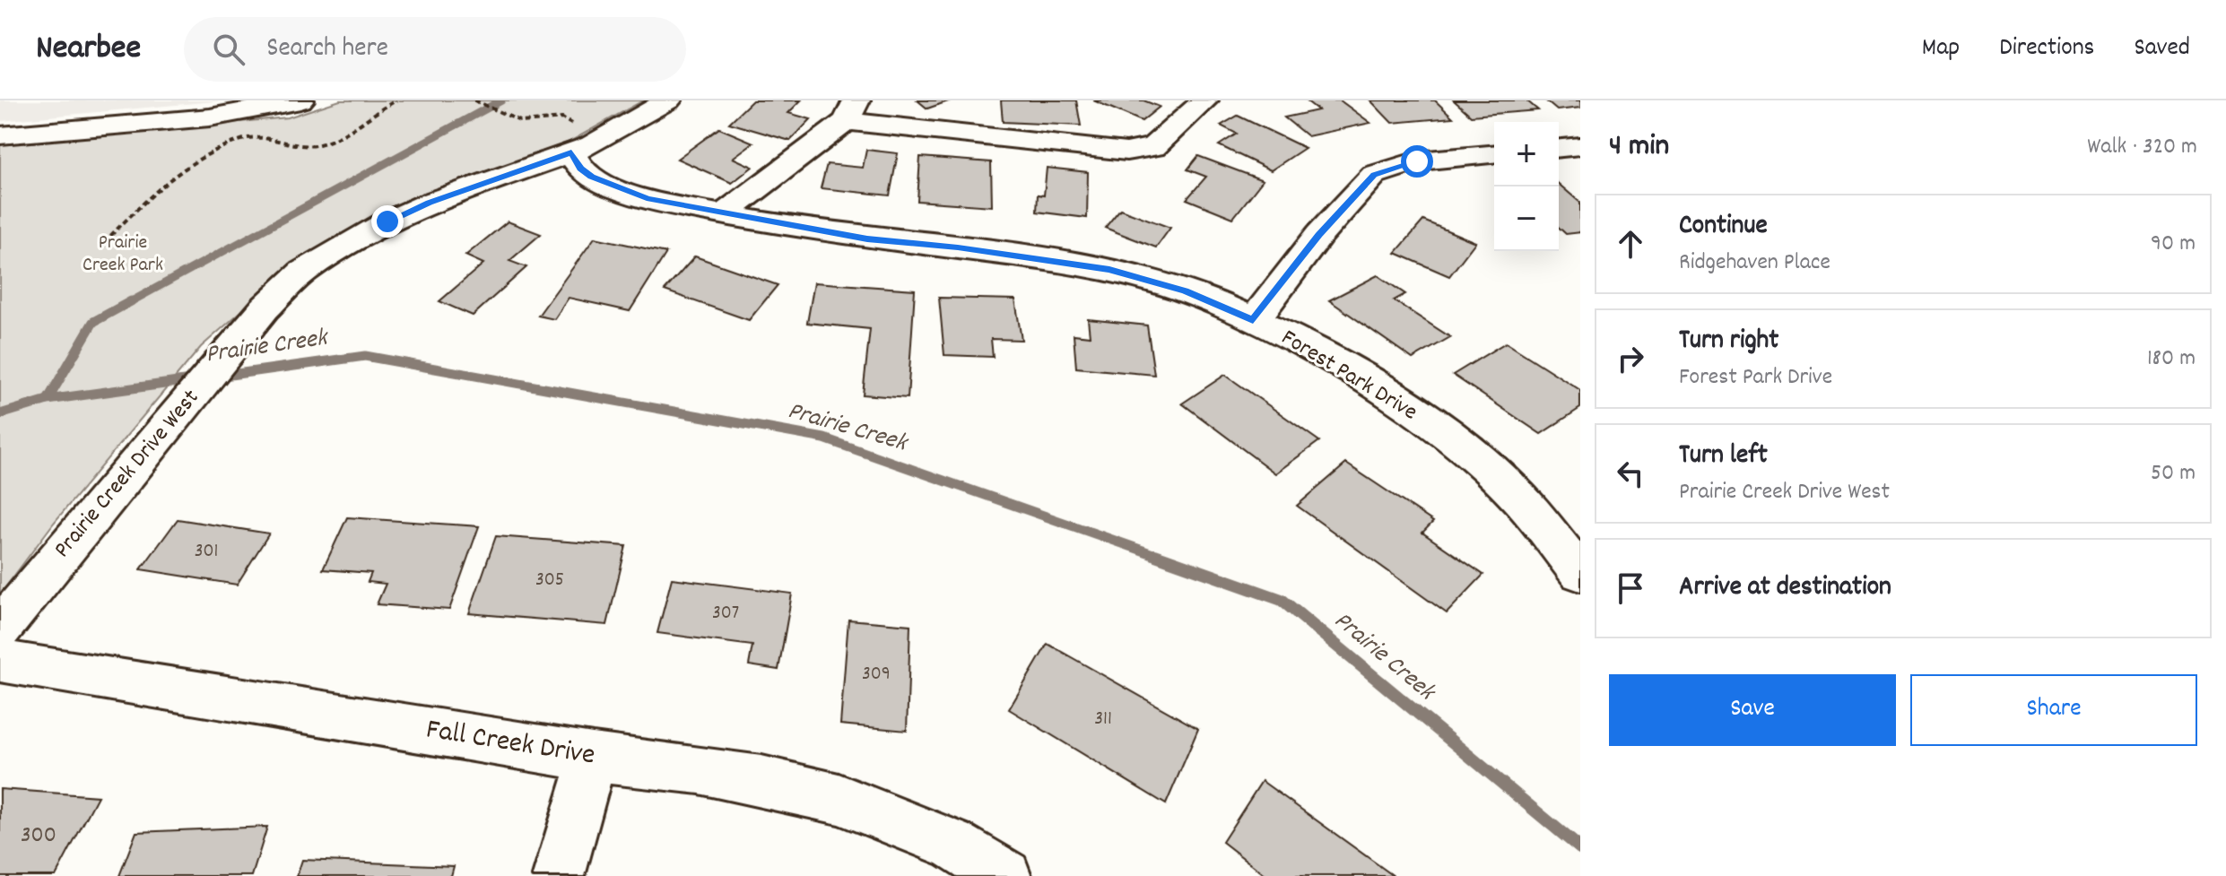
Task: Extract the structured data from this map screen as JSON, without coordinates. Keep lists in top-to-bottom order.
{
  "streets": {
    "street": ["Forest Park Drive", "Prairie Creek Drive West", "Fall Creek Drive"]
  },
  "crossings": [
    ["Forest Park Drive", "Prairie Creek Drive West"]
  ],
  "water": ["Prairie Creek"],
  "parks": ["Prairie Creek Park"],
  "house_numbers": [
    "301",
    "305",
    "307",
    "309",
    "311",
    "300"
  ],
  "page": {
    "header": "Nearbee",
    "search": "Search here",
    "nav": ["Map", "Directions", "Saved"],
    "heading": ["4 min", "Walk · 320 m"],
    "map_buttons": ["+", "−"],
    "list": [
      ["Continue", "Ridgehaven Place", "90 m"],
      ["Turn right", "Forest Park Drive", "180 m"],
      ["Turn left", "Prairie Creek Drive West", "50 m"],
      "Arrive at destination"
    ],
    "buttons": ["Save", "Share"]
  }
}
